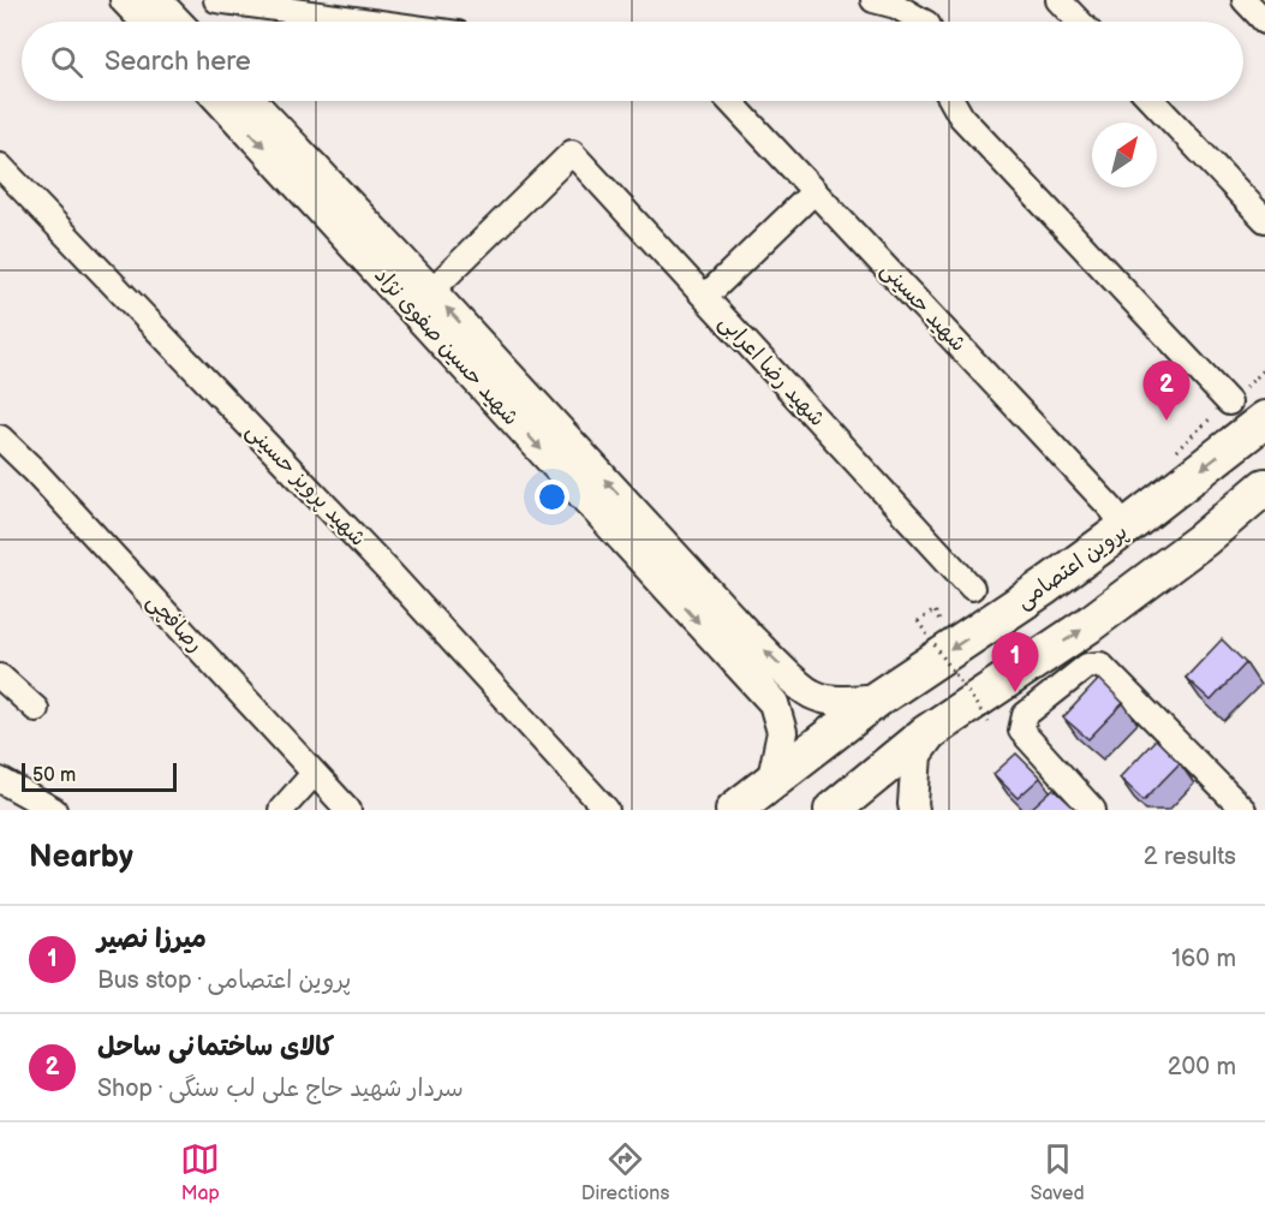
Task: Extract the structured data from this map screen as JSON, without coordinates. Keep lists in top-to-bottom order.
{
  "streets": {
    "main road": ["پروین اعتصامی"],
    "street": [
      "شهید حسینی",
      "شهید حسین صفوی نژاد",
      "شهید رضا اعرابی",
      "شهید پرویز حسینی",
      "رصافچی"
    ]
  },
  "crossings": [
    ["شهید حسینی", "پروین اعتصامی"],
    ["شهید حسین صفوی نژاد", "شهید رضا اعرابی"],
    ["شهید حسین صفوی نژاد", "پروین اعتصامی"]
  ],
  "scale_bar": "50 m",
  "north": "top right",
  "page": {
    "search": "Search here",
    "pins": ["2", "1"],
    "scale": "50 m",
    "heading": ["Nearby", "2 results"],
    "list": [
      {
        "mark": "1",
        "name": "میرزا نصیر",
        "note": "Bus stop · پروین اعتصامی",
        "value": "160 m"
      },
      {
        "mark": "2",
        "name": "کالای ساختمانی ساحل",
        "note": "Shop · سردار شهید حاج علی لب سنگی",
        "value": "200 m"
      }
    ],
    "nav": ["Map", "Directions", "Saved"]
  }
}
